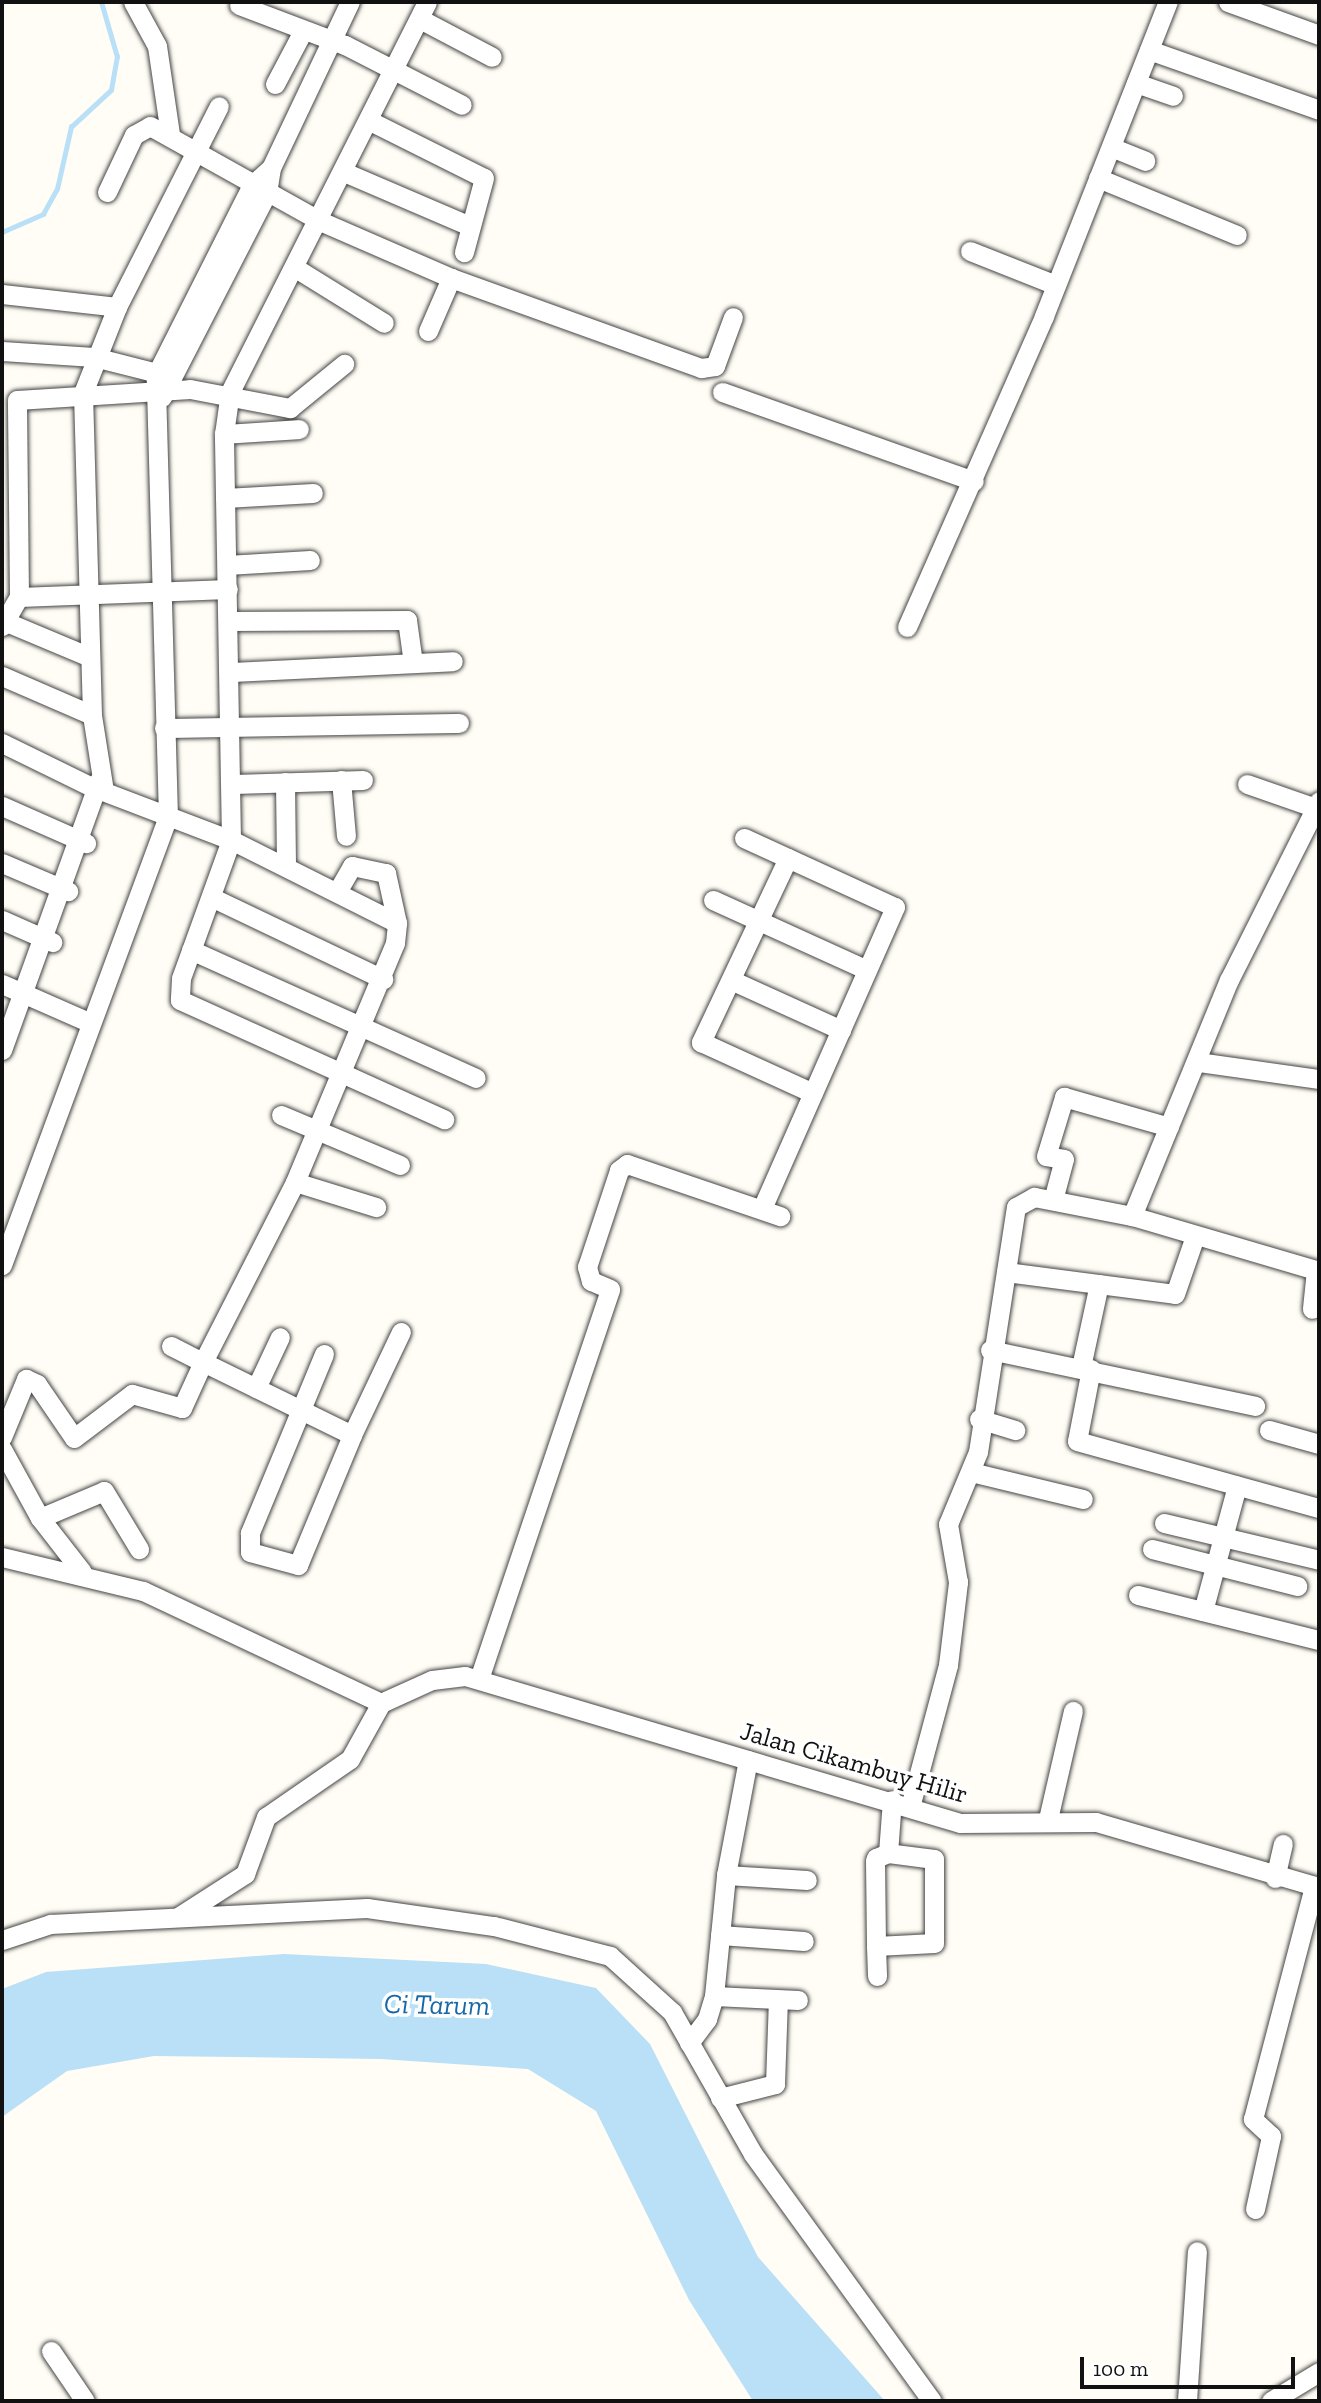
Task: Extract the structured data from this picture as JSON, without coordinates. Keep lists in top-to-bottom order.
{
  "streets": {
    "street": ["Jalan Cikambuy Hilir"]
  },
  "water": ["Ci Tarum"],
  "scale_bar": "100 m"
}
